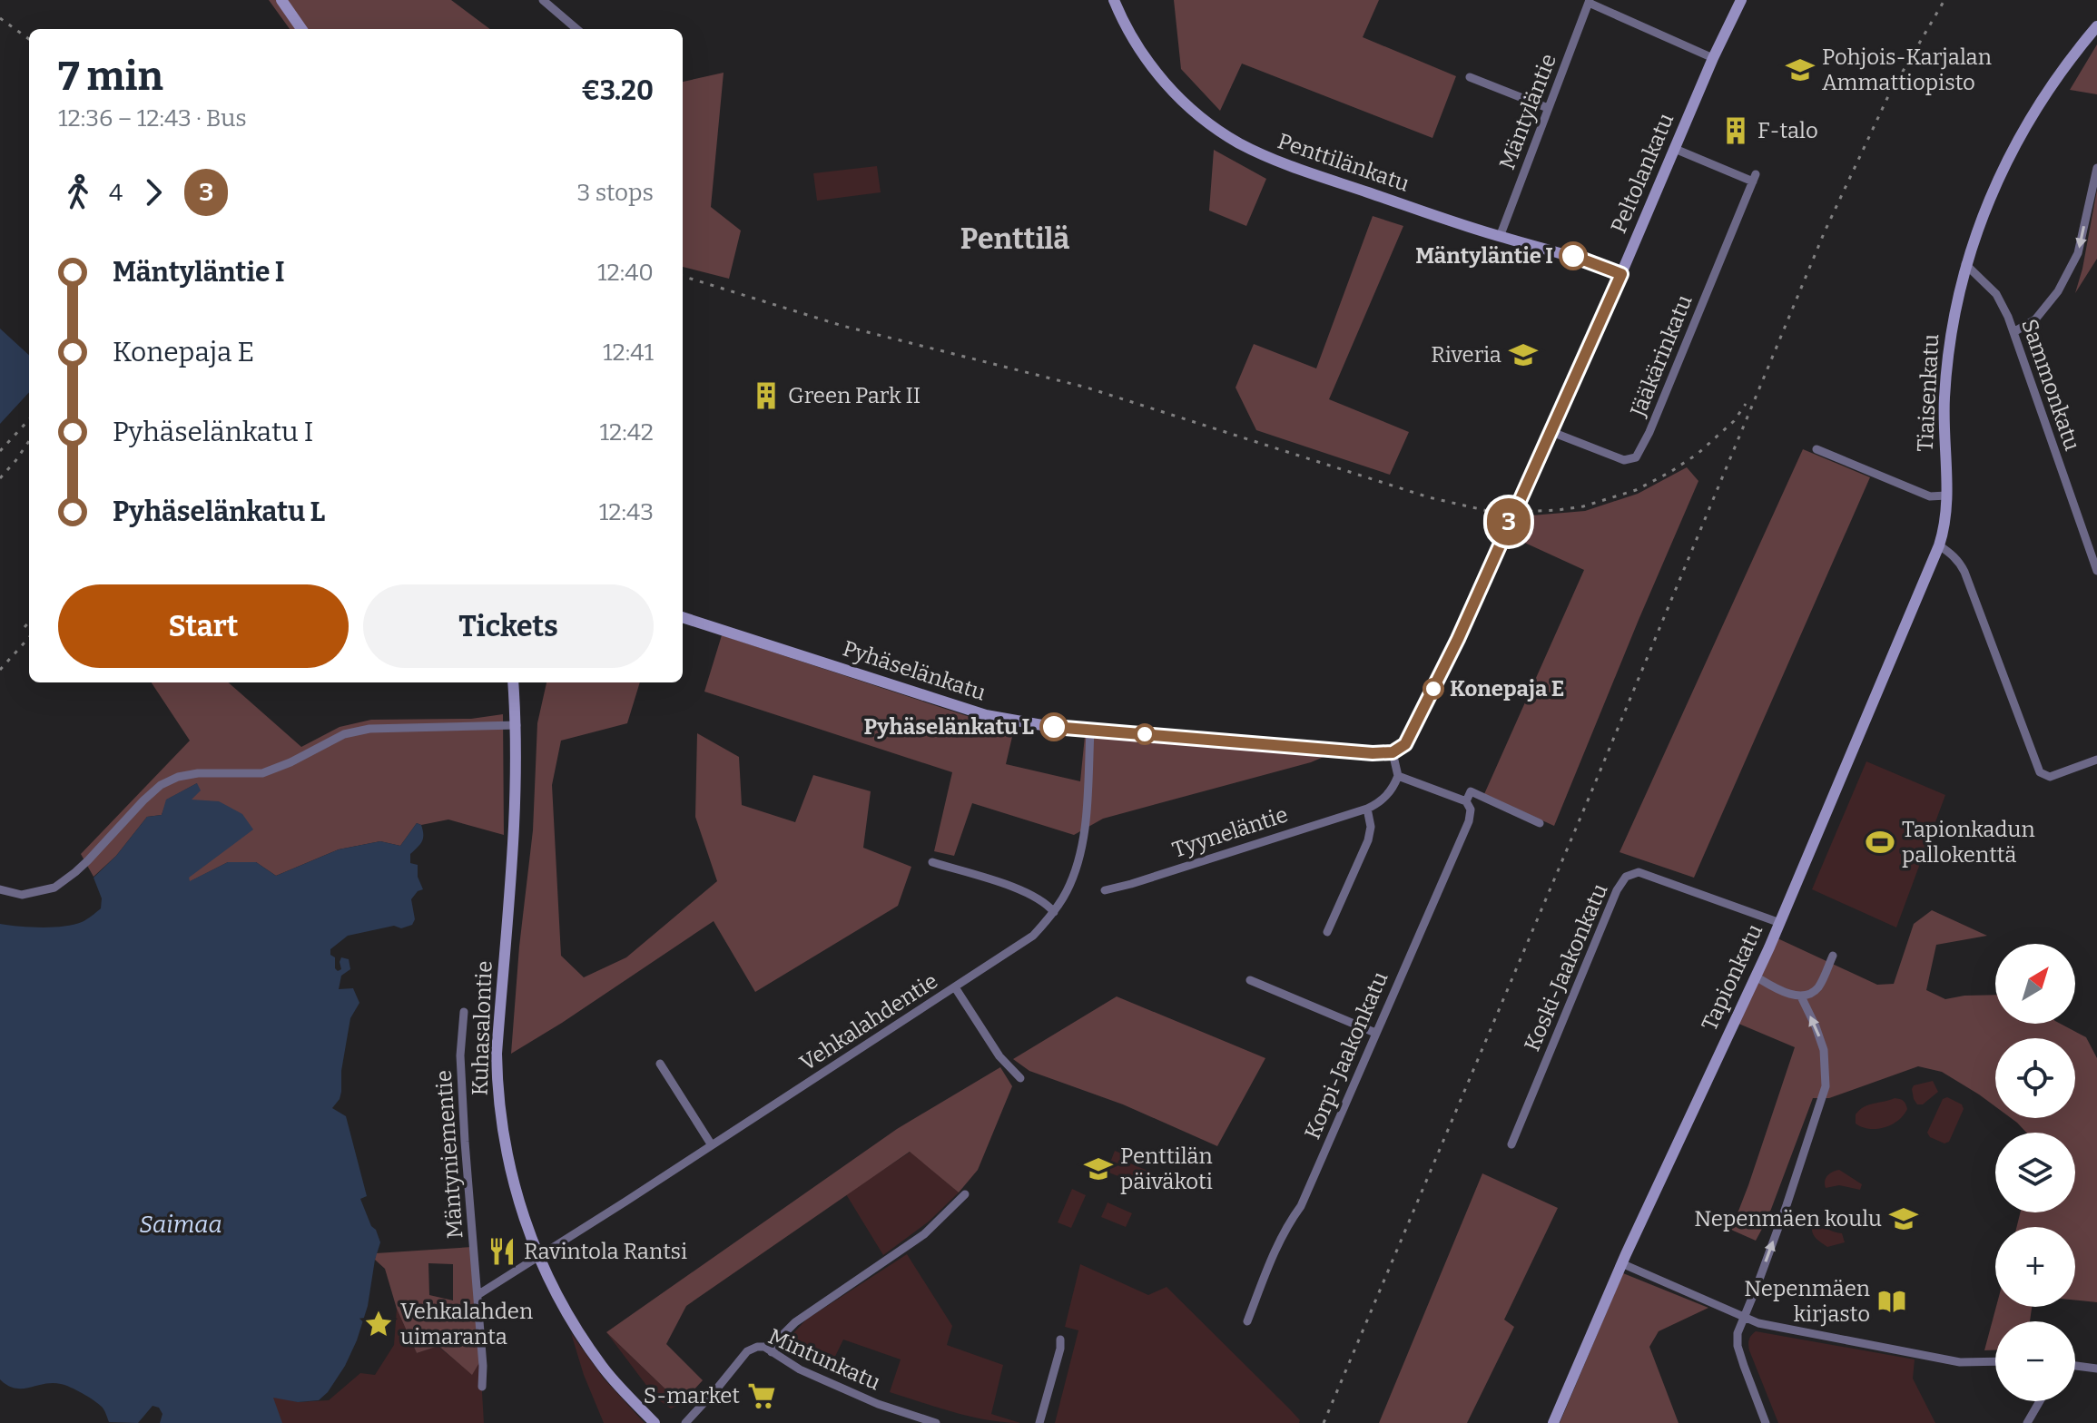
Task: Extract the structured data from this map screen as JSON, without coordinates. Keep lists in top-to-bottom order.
{
  "streets": {
    "street": [
      "Mäntyläntie",
      "Penttilänkatu",
      "Peltolankatu",
      "Jääkärinkatu",
      "Sammonkatu",
      "Tiaisenkatu",
      "Pyhäselänkatu",
      "Tyyneläntie",
      "Koski-Jaakonkatu",
      "Tapionkatu",
      "Vehkalahdentie",
      "Kuhasalontie",
      "Korpi-Jaakonkatu",
      "Mäntyniementie",
      "Mintunkatu"
    ]
  },
  "crossings": [
    ["Mäntyläntie", "Penttilänkatu"],
    ["Penttilänkatu", "Peltolankatu"],
    ["Peltolankatu", "Jääkärinkatu"],
    ["Peltolankatu", "Pyhäselänkatu"],
    ["Sammonkatu", "Tiaisenkatu"],
    ["Tiaisenkatu", "Tapionkatu"],
    ["Pyhäselänkatu", "Vehkalahdentie"],
    ["Koski-Jaakonkatu", "Tapionkatu"],
    ["Vehkalahdentie", "Kuhasalontie"],
    ["Vehkalahdentie", "Mäntyniementie"]
  ],
  "districts": ["Penttilä"],
  "water": ["Saimaa"],
  "places": {
    "school or university": [
      "Pohjois-Karjalan Ammattiopisto",
      "Riveria",
      "Penttilän päiväkoti",
      "Nepenmäen koulu"
    ],
    "building": ["F-talo", "Green Park II"],
    "other": ["Mäntyläntie I", "Konepaja E", "Pyhäselänkatu L"],
    "sports": ["Tapionkadun pallokenttä"],
    "restaurant": ["Ravintola Rantsi"],
    "library": ["Nepenmäen kirjasto"],
    "place": ["Vehkalahden uimaranta"],
    "supermarket": ["S-market"]
  },
  "lines": ["bus line 3"],
  "north": "top right",
  "page": {
    "on_map": "3",
    "heading": ["7 min", "12:36 – 12:43 · Bus", "€3.20"],
    "legs": ["4", "3", "3 stops"],
    "list": [
      {
        "name": "Mäntyläntie I",
        "value": "12:40"
      },
      {
        "name": "Konepaja E",
        "value": "12:41"
      },
      {
        "name": "Pyhäselänkatu I",
        "value": "12:42"
      },
      {
        "name": "Pyhäselänkatu L",
        "value": "12:43"
      }
    ],
    "buttons": ["Start", "Tickets"],
    "map_buttons": ["+", "−"]
  }
}
